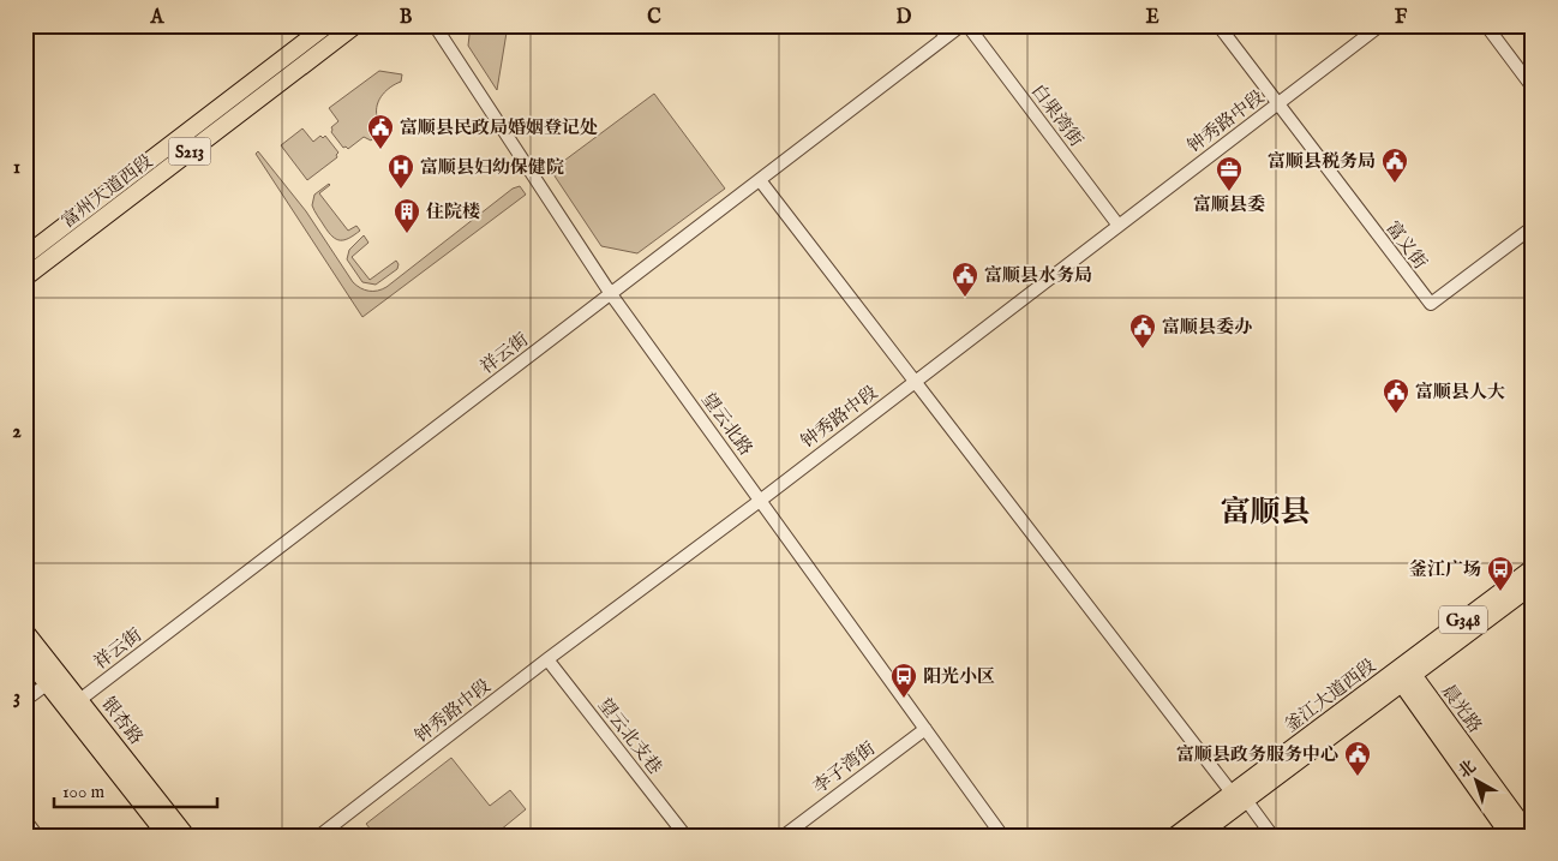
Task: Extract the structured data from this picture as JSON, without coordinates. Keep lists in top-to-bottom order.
{
  "streets": {
    "main road": [
      "S213",
      "富州大道西段",
      "G348",
      "釜江大道西段",
      "晨光路",
      "银杏路"
    ],
    "street": [
      "白果湾街",
      "钟秀路中段",
      "富义街",
      "祥云街",
      "望云北路",
      "望云北支巷",
      "李子湾街"
    ]
  },
  "crossings": [
    ["白果湾街", "钟秀路中段"],
    ["钟秀路中段", "富义街"],
    ["钟秀路中段", "望云北路"],
    ["钟秀路中段", "望云北支巷"],
    ["祥云街", "望云北路"],
    ["祥云街", "银杏路"],
    ["望云北路", "李子湾街"],
    ["G348", "釜江大道西段"],
    ["G348", "晨光路"],
    ["釜江大道西段", "晨光路"]
  ],
  "districts": ["富顺县"],
  "places": {
    "public building": [
      "富顺县民政局婚姻登记处",
      "富顺县税务局",
      "富顺县水务局",
      "富顺县委办",
      "富顺县人大",
      "富顺县政务服务中心"
    ],
    "hospital": ["富顺县妇幼保健院"],
    "office": ["富顺县委"],
    "building": ["住院楼"],
    "bus stop": ["釜江广场", "阳光小区"]
  },
  "scale_bar": "100 m",
  "north": "top left",
  "grid": {
    "columns": [
      "A",
      "B",
      "C",
      "D",
      "E",
      "F"
    ],
    "rows": ["1", "2", "3"]
  }
}
